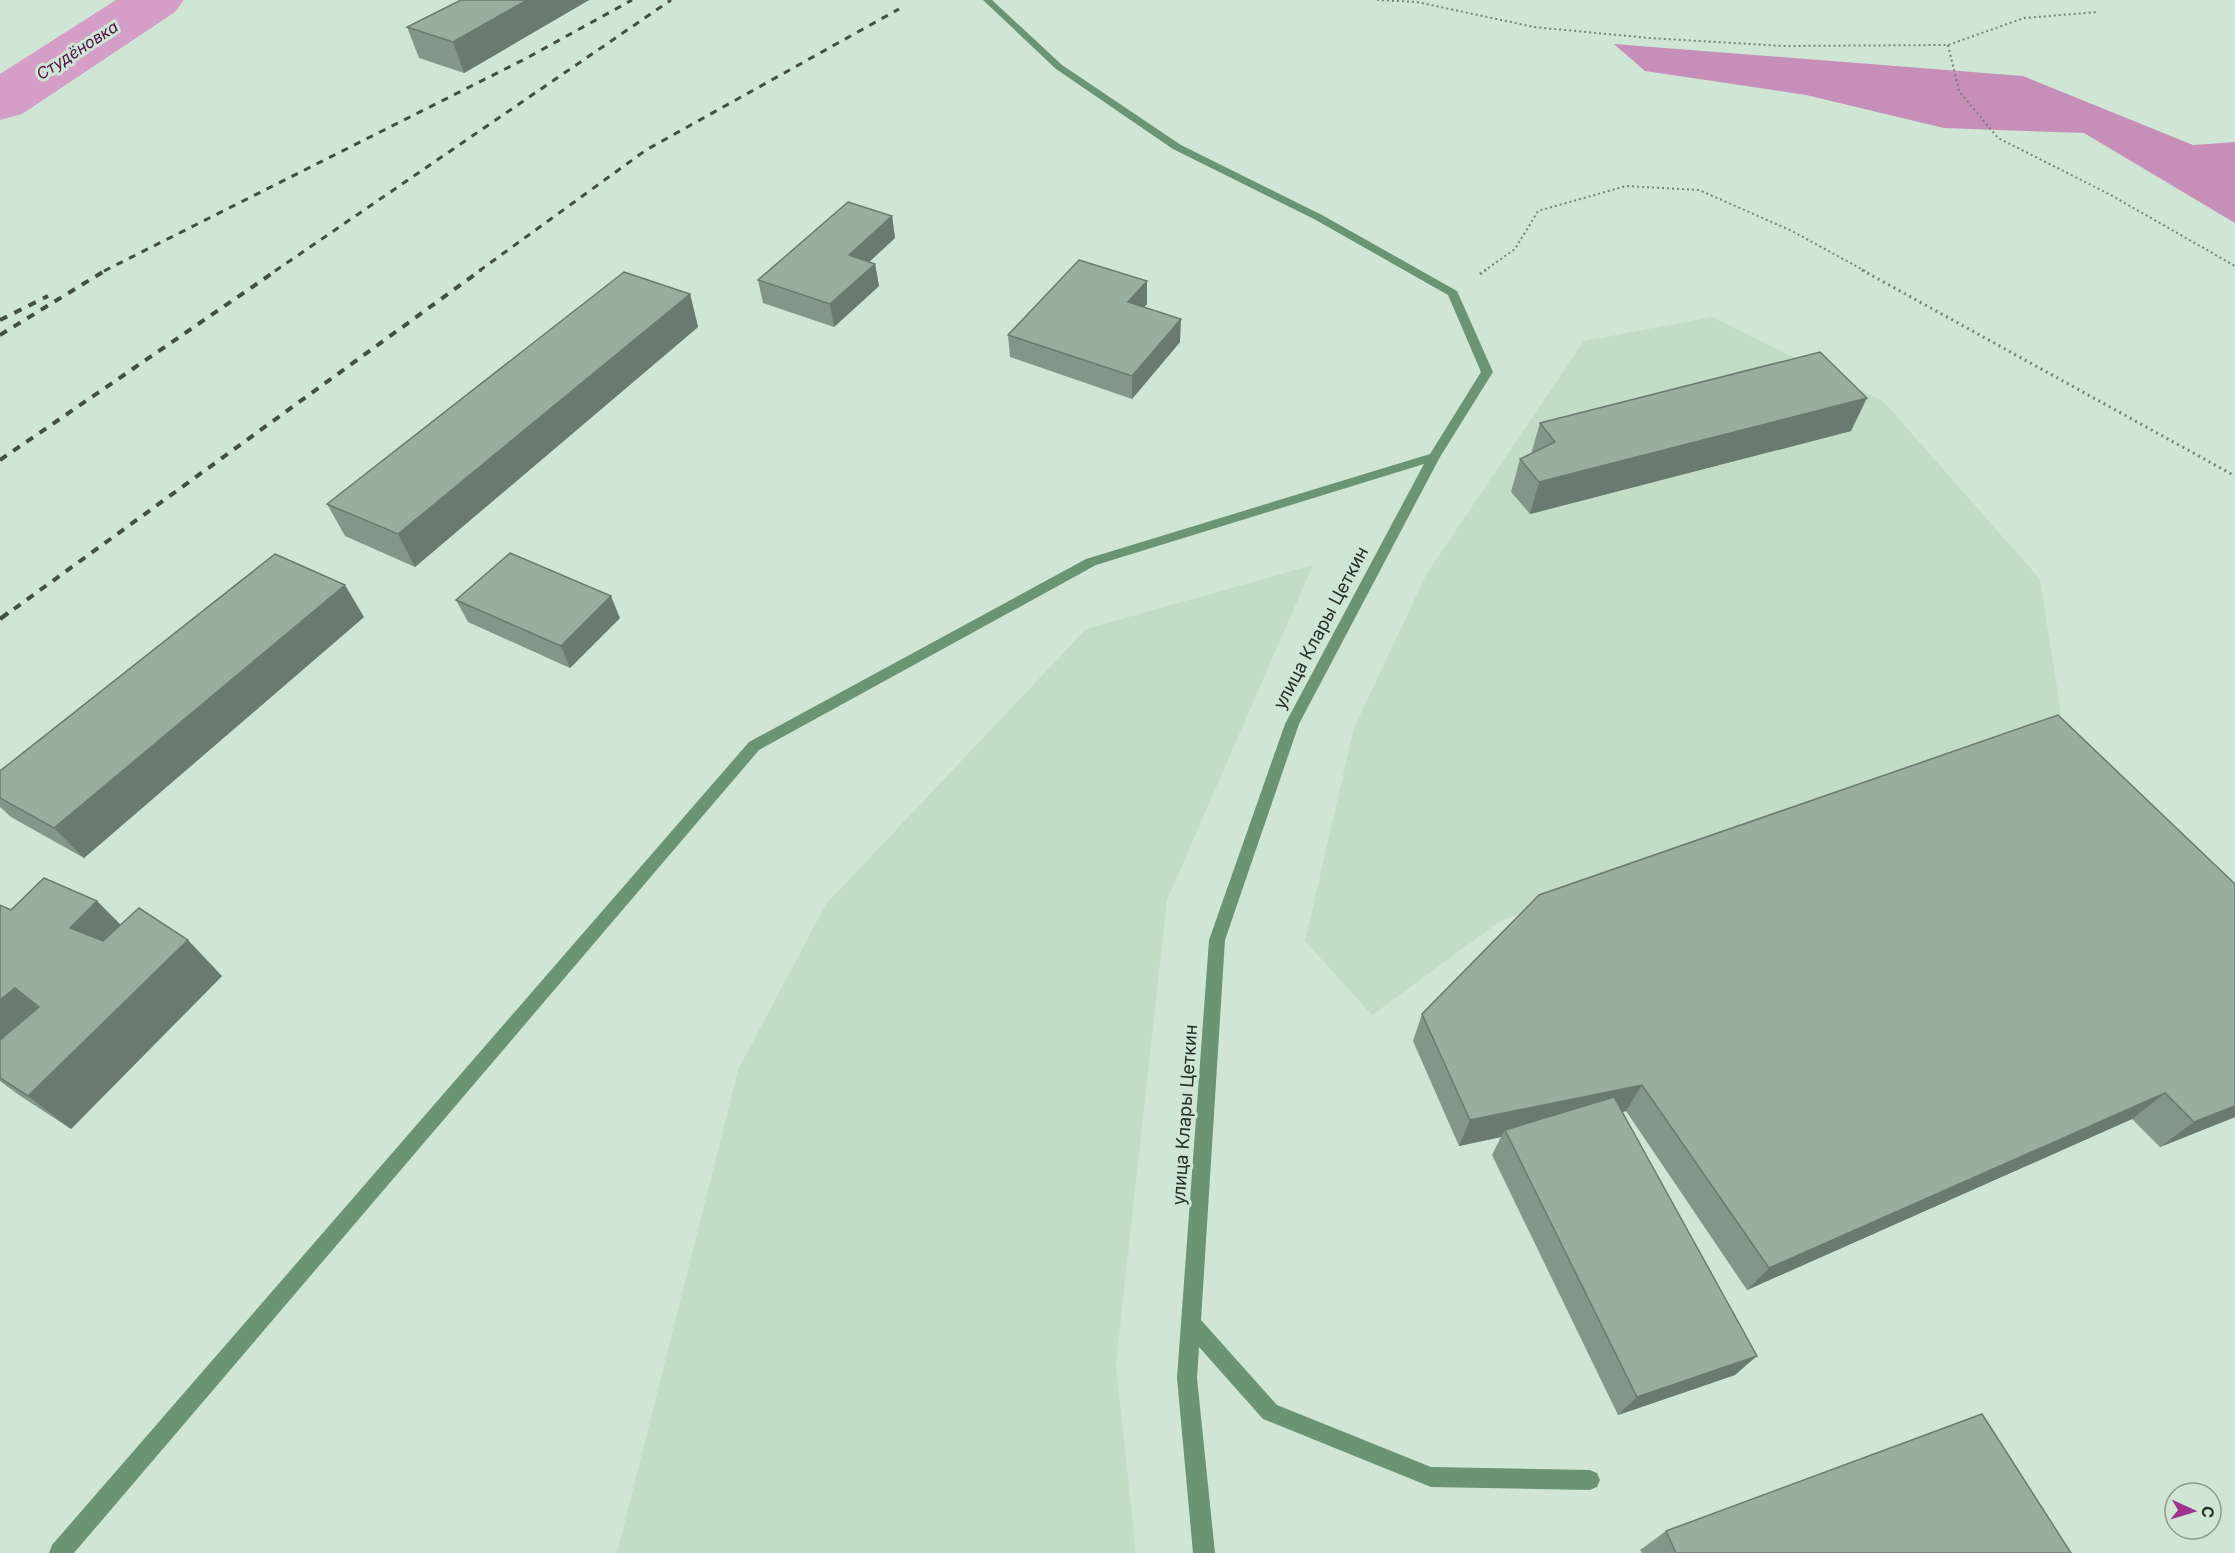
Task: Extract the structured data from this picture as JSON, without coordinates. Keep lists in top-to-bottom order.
{
  "streets": {
    "street": ["улица Клары Цеткин"]
  },
  "water": ["Студёновка"],
  "north": "right"
}
